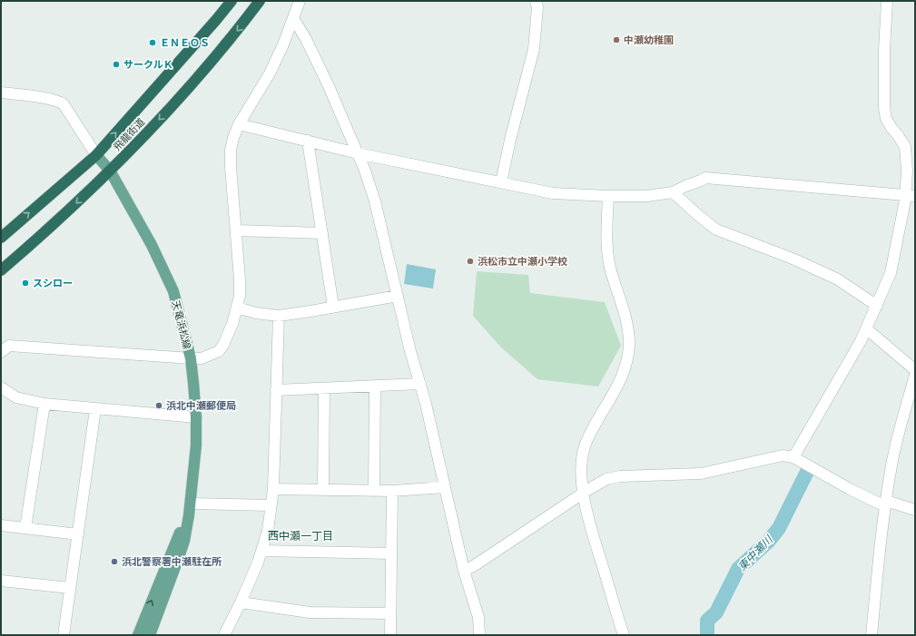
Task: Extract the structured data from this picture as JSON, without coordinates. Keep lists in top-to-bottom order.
{
  "streets": {
    "highway": ["飛龍街道"],
    "main road": ["天竜浜松線"]
  },
  "crossings": [
    ["飛龍街道", "天竜浜松線"]
  ],
  "districts": ["西中瀬一丁目"],
  "water": ["東中瀬川"],
  "places": [
    "中瀬幼稚園",
    "ＥＮＥＯＳ",
    "サークルＫ",
    "浜松市立中瀬小学校",
    "スシロー",
    "浜北中瀬郵便局",
    "浜北警察署中瀬駐在所"
  ]
}
